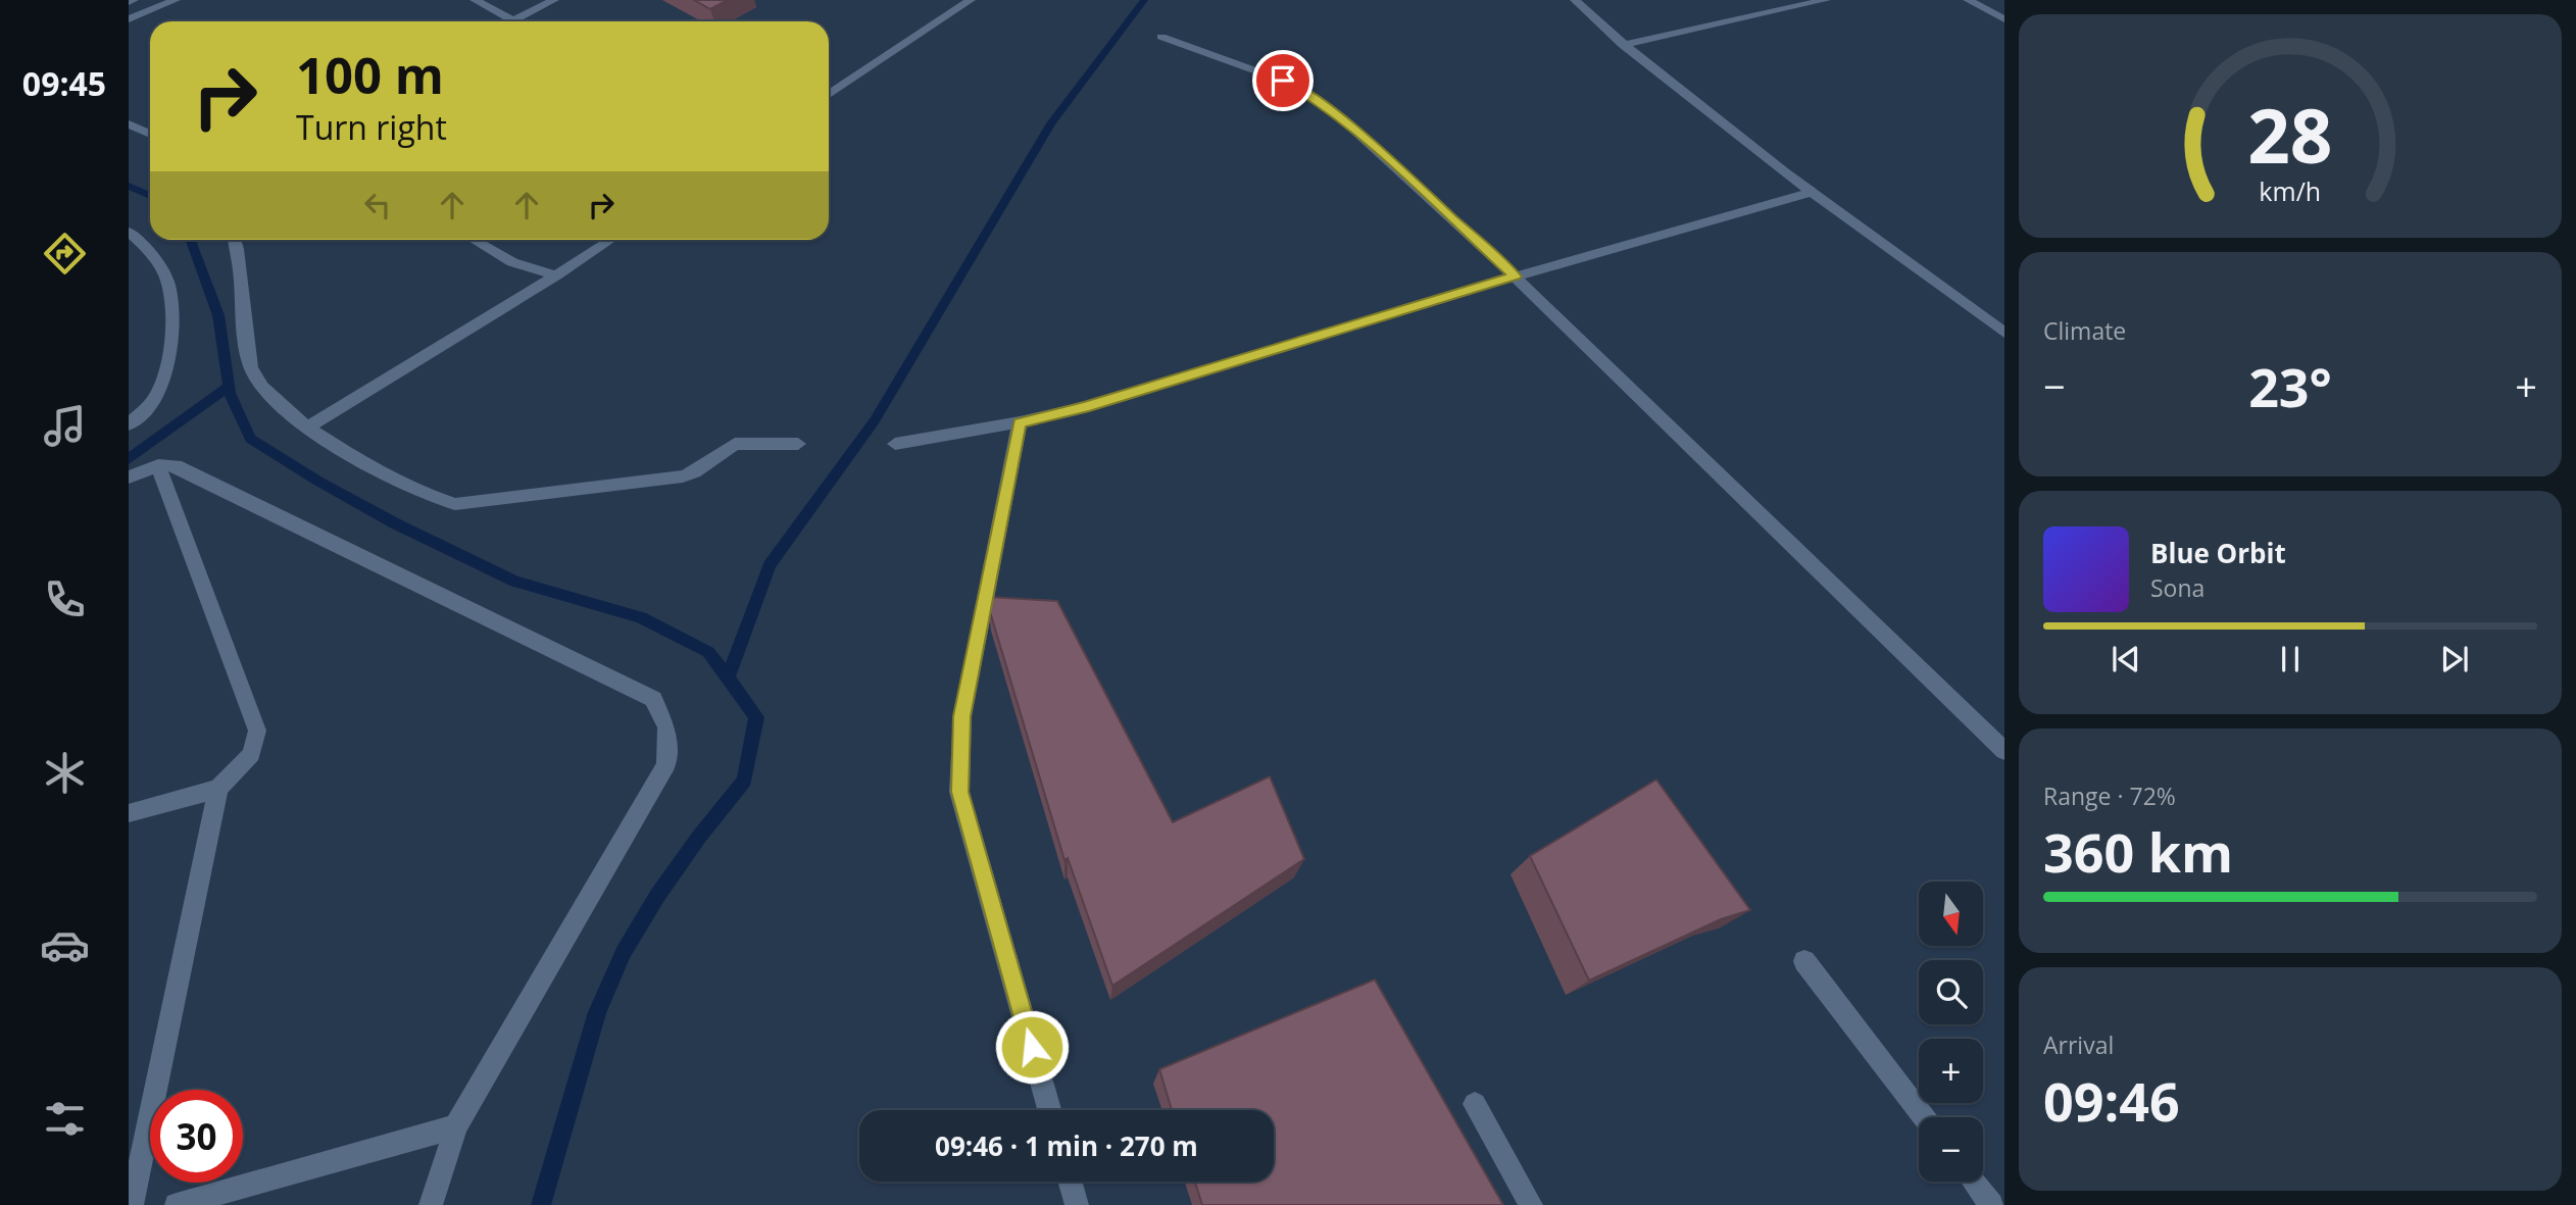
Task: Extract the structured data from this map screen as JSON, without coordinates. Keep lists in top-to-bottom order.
{
  "north": "bottom",
  "page": {
    "tabs": "09:45",
    "turn": ["100 m", "Turn right"],
    "tile": [
      "Climate",
      ["Range · 72%", "360 km"],
      ["Arrival", "09:46"]
    ],
    "heat": ["−", "23°", "+"],
    "song": ["Blue Orbit", "Sona"],
    "map_buttons": ["+", "−"],
    "limit": "30",
    "trip": "09:46 · 1 min · 270 m",
    "gauge": ["28", "km/h"]
  }
}
